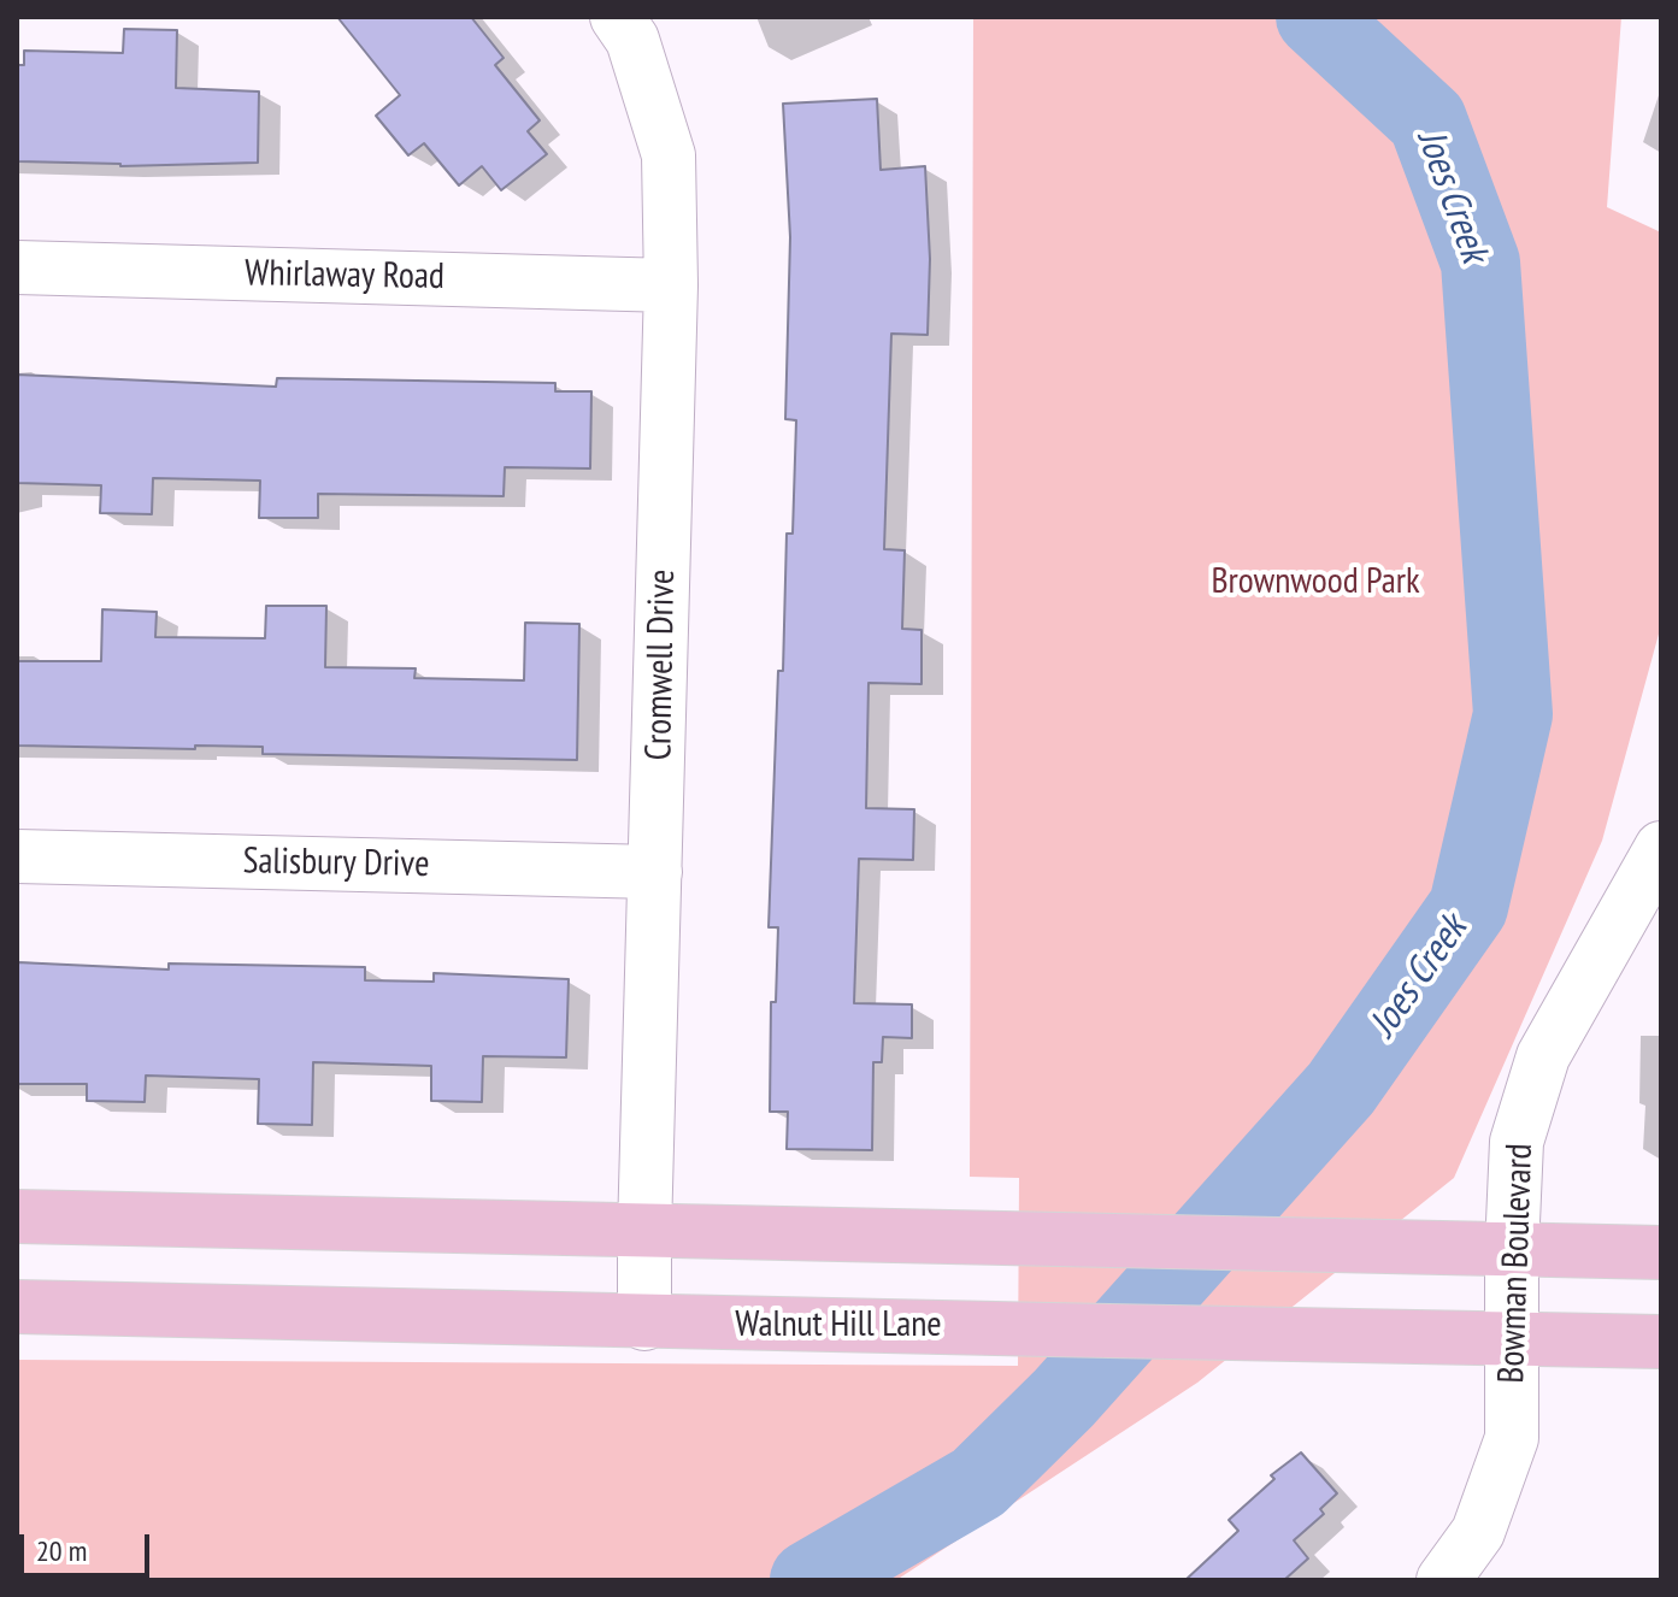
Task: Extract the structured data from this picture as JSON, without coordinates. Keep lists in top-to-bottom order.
{
  "streets": {
    "main road": ["Walnut Hill Lane"],
    "street": [
      "Whirlaway Road",
      "Cromwell Drive",
      "Salisbury Drive",
      "Bowman Boulevard"
    ]
  },
  "crossings": [
    ["Whirlaway Road", "Cromwell Drive"],
    ["Cromwell Drive", "Salisbury Drive"],
    ["Cromwell Drive", "Walnut Hill Lane"],
    ["Bowman Boulevard", "Walnut Hill Lane"]
  ],
  "water": ["Joes Creek"],
  "parks": ["Brownwood Park"],
  "scale_bar": "20 m"
}
